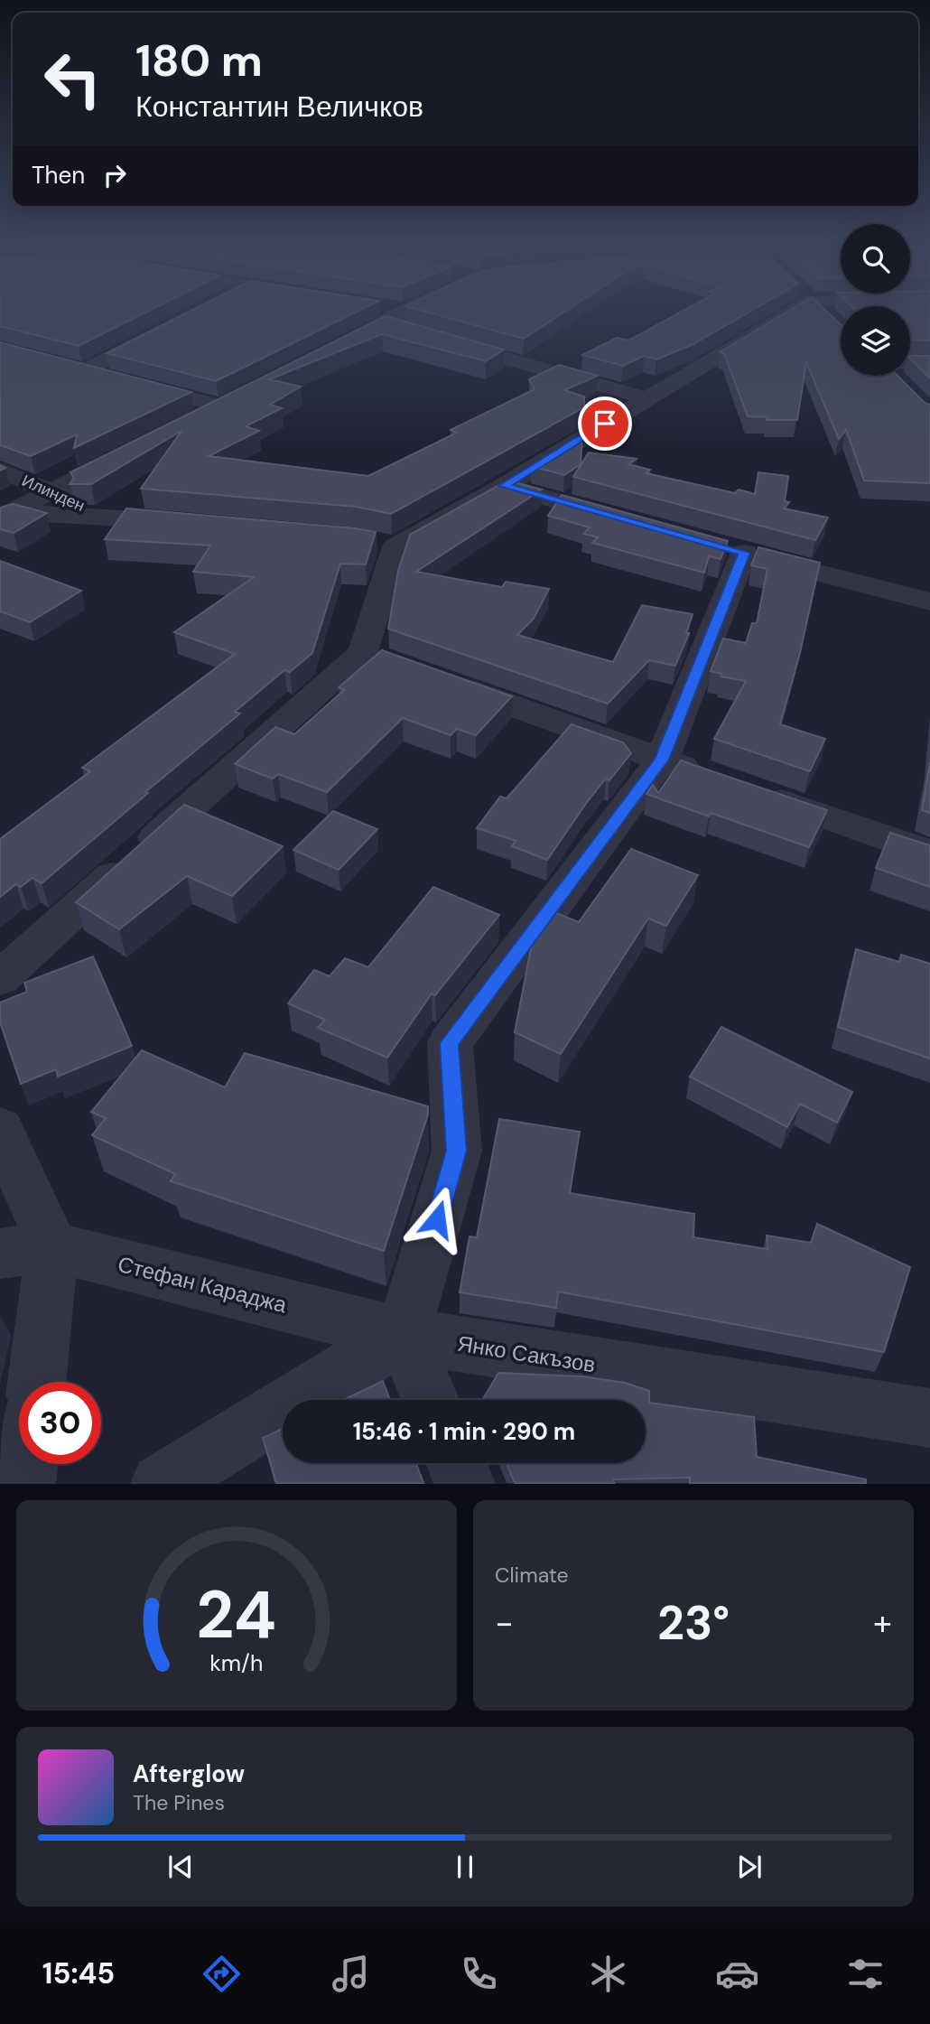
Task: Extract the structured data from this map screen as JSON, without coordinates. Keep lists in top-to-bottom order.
{
  "streets": {
    "street": ["Илинден", "Стефан Караджа", "Янко Сакъзов"]
  },
  "crossings": [
    ["Стефан Караджа", "Янко Сакъзов"]
  ],
  "page": {
    "turn": ["180 m", "Константин Величков"],
    "then": "Then",
    "limit": "30",
    "trip": "15:46 · 1 min · 290 m",
    "tile": "Climate",
    "heat": ["−", "23°", "+"],
    "song": ["Afterglow", "The Pines"],
    "tabs": "15:45",
    "gauge": ["24", "km/h"]
  }
}
